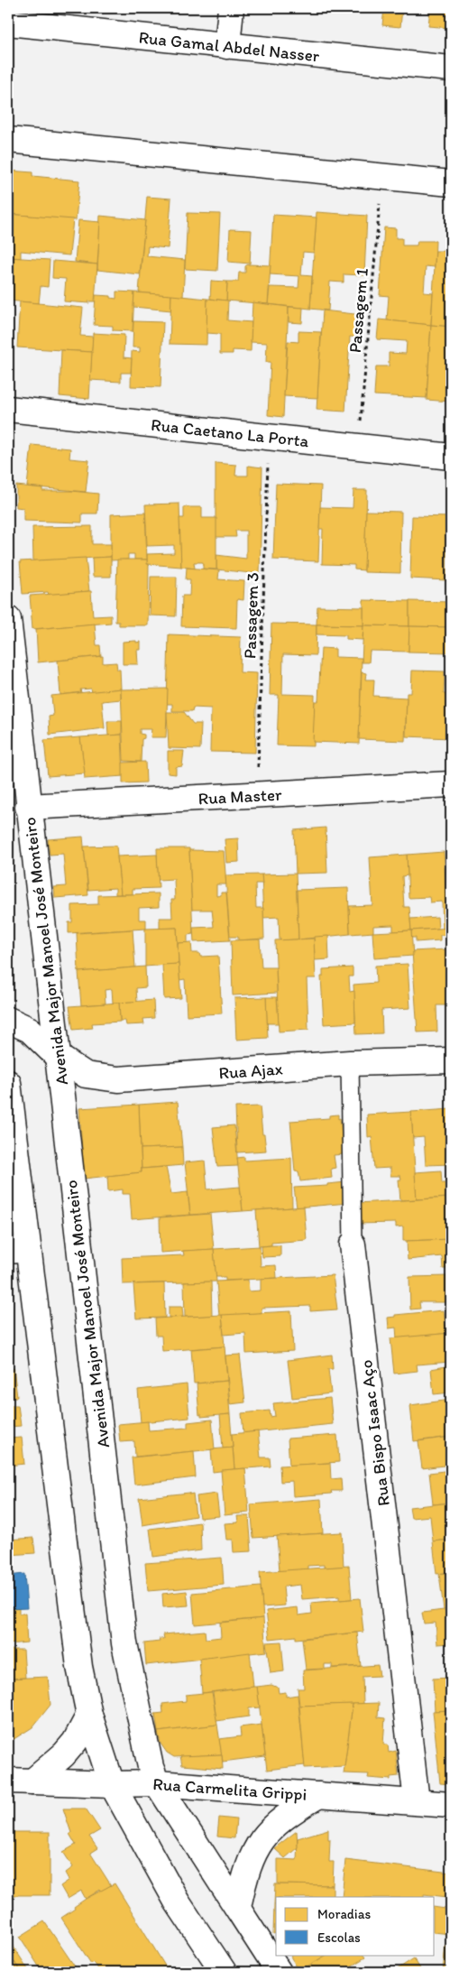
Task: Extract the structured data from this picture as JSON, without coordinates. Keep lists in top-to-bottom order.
{
  "streets": {
    "street": [
      "Rua Gamal Abdel Nasser",
      "Rua Caetano La Porta",
      "Rua Master",
      "Avenida Major Manoel José Monteiro",
      "Rua Ajax",
      "Rua Bispo Isaac Aço",
      "Rua Carmelita Grippi"
    ],
    "path": ["Passagem 1", "Passagem 3"]
  },
  "crossings": [
    ["Passagem 1", "Rua Caetano La Porta"],
    ["Rua Caetano La Porta", "Passagem 3"],
    ["Passagem 3", "Rua Master"],
    ["Rua Master", "Avenida Major Manoel José Monteiro"],
    ["Avenida Major Manoel José Monteiro", "Rua Ajax"],
    ["Avenida Major Manoel José Monteiro", "Rua Carmelita Grippi"],
    ["Rua Ajax", "Rua Bispo Isaac Aço"],
    ["Rua Bispo Isaac Aço", "Rua Carmelita Grippi"]
  ],
  "legend": ["Moradias", "Escolas"]
}
